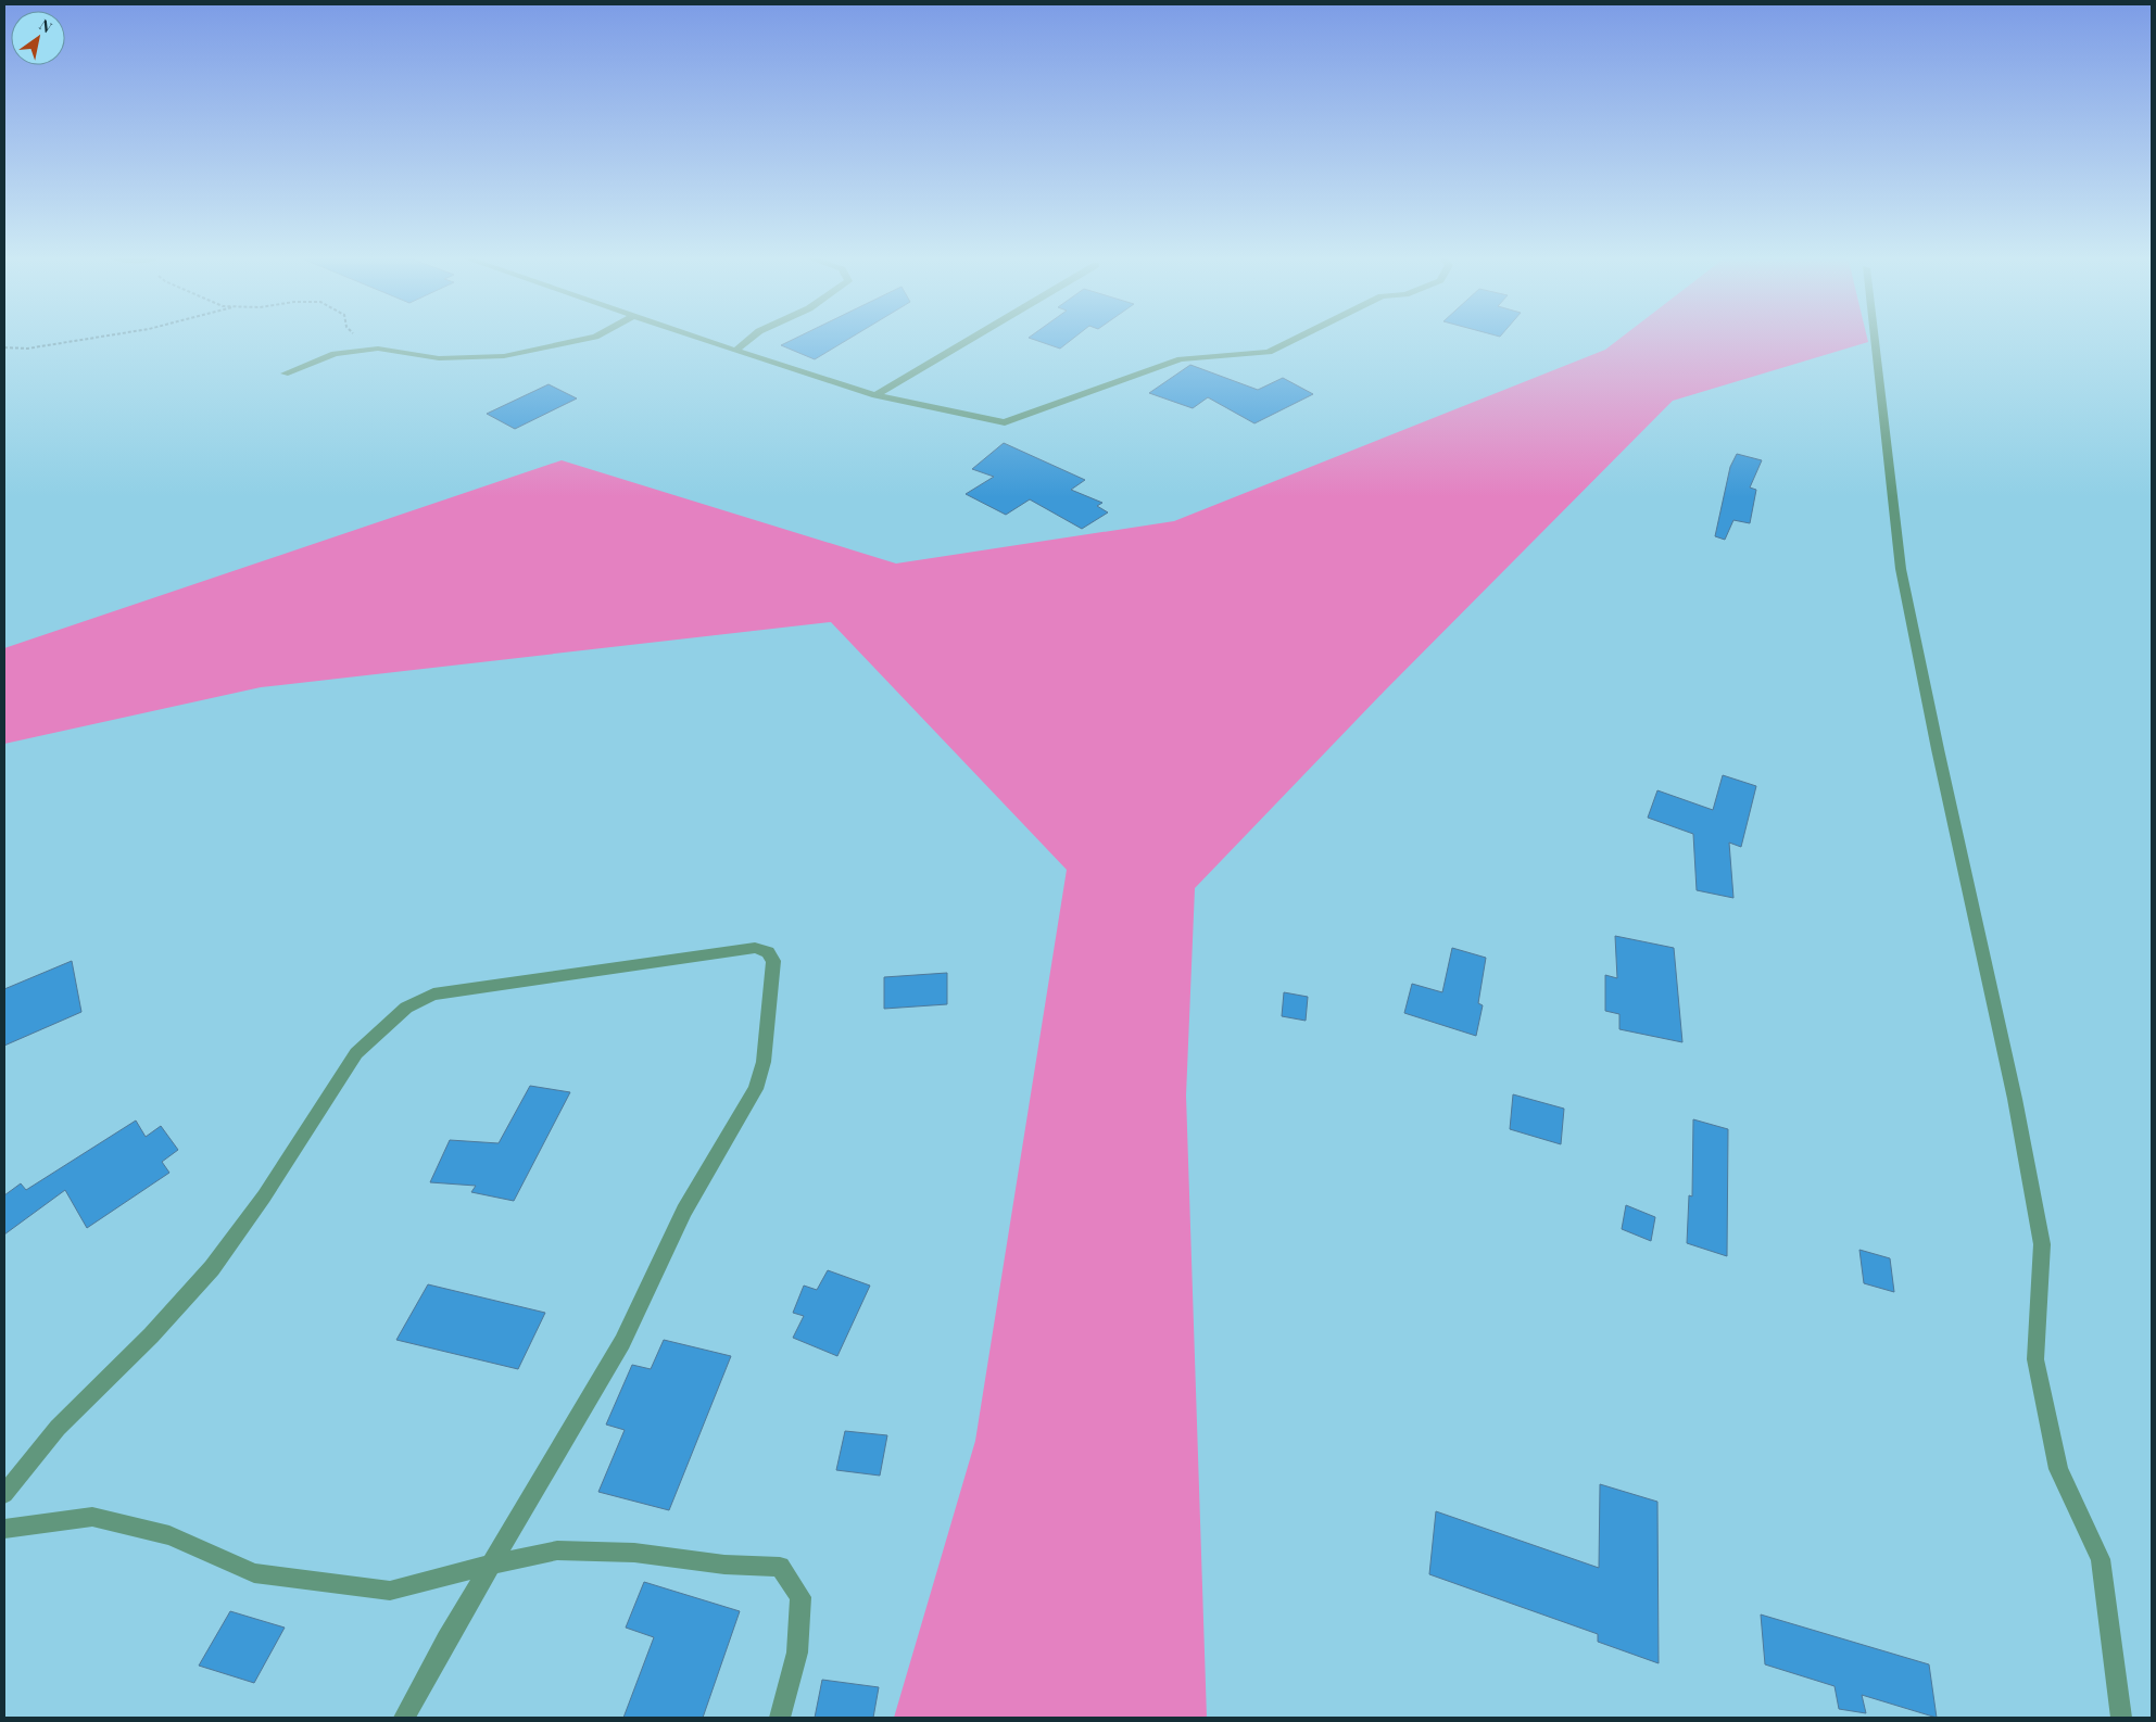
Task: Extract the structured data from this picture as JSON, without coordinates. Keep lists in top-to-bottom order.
{
  "north": "top right"
}
